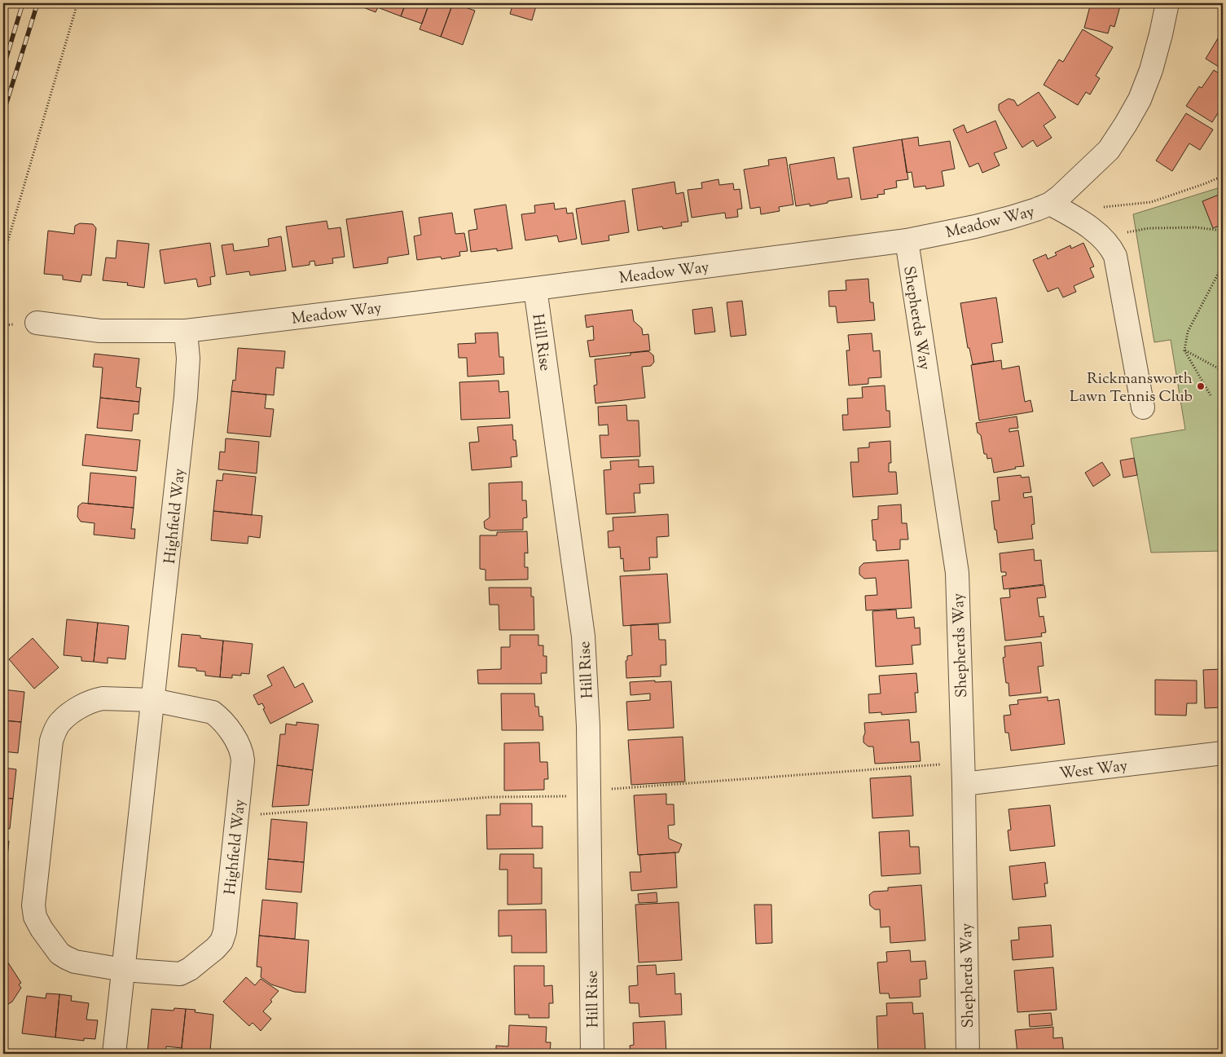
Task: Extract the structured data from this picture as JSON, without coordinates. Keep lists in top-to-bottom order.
{
  "streets": {
    "street": [
      "Meadow Way",
      "Shepherds Way",
      "Hill Rise",
      "Highfield Way",
      "West Way"
    ]
  },
  "crossings": [
    ["Meadow Way", "Shepherds Way"],
    ["Meadow Way", "Hill Rise"],
    ["Meadow Way", "Highfield Way"],
    ["Shepherds Way", "West Way"]
  ],
  "places": ["Rickmansworth Lawn Tennis Club"]
}
